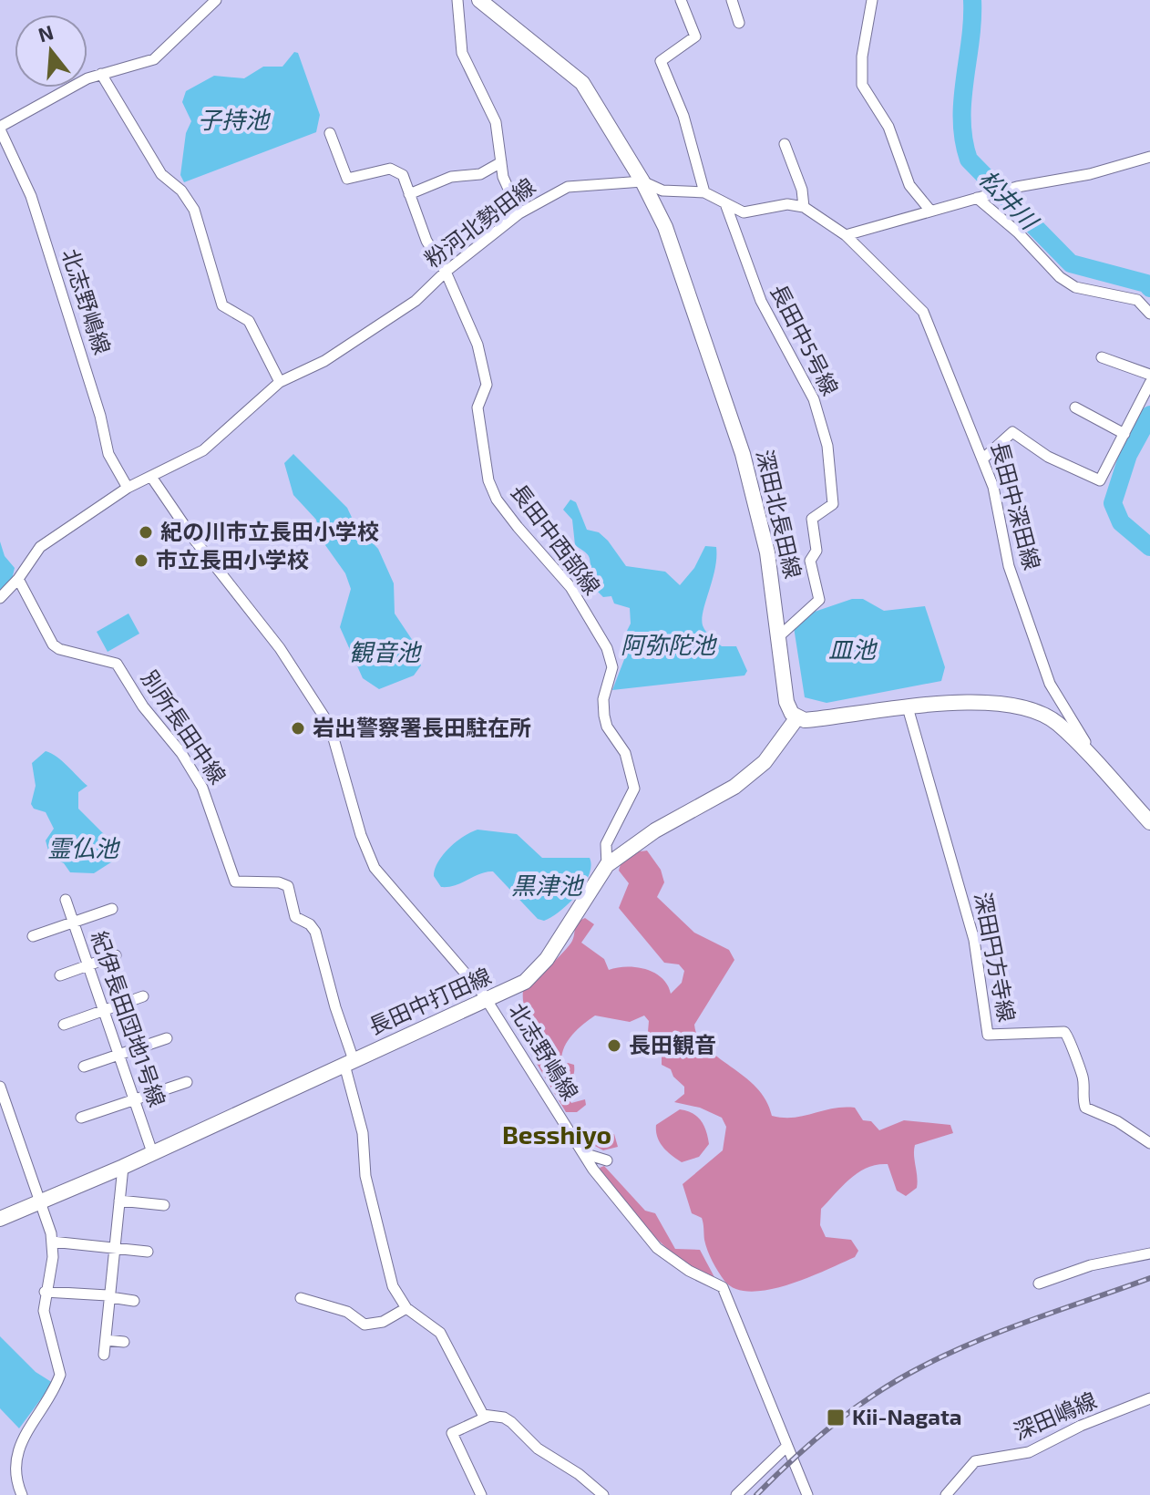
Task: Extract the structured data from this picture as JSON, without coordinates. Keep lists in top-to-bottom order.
{
  "streets": {
    "street": [
      "粉河北勢田線",
      "北志野嶋線",
      "長田中5号線",
      "長田中深田線",
      "深田北長田線",
      "長田中西部線",
      "別所長田中線",
      "深田円方寺線",
      "長田中打田線",
      "紀伊長田団地1号線",
      "深田嶋線"
    ]
  },
  "crossings": [
    ["粉河北勢田線", "北志野嶋線"],
    ["粉河北勢田線", "長田中5号線"],
    ["粉河北勢田線", "深田北長田線"],
    ["粉河北勢田線", "長田中西部線"],
    ["粉河北勢田線", "別所長田中線"],
    ["北志野嶋線", "長田中打田線"],
    ["長田中5号線", "深田北長田線"],
    ["深田北長田線", "長田中打田線"],
    ["長田中西部線", "長田中打田線"],
    ["別所長田中線", "長田中打田線"],
    ["長田中打田線", "紀伊長田団地1号線"]
  ],
  "districts": ["Besshiyo"],
  "water": [
    "子持池",
    "松井川",
    "阿弥陀池",
    "皿池",
    "観音池",
    "霊仏池",
    "黒津池"
  ],
  "places": {
    "other": [
      "紀の川市立長田小学校",
      "市立長田小学校",
      "岩出警察署長田駐在所",
      "長田観音"
    ],
    "transit": ["Kii-Nagata"]
  },
  "north": "top"
}
